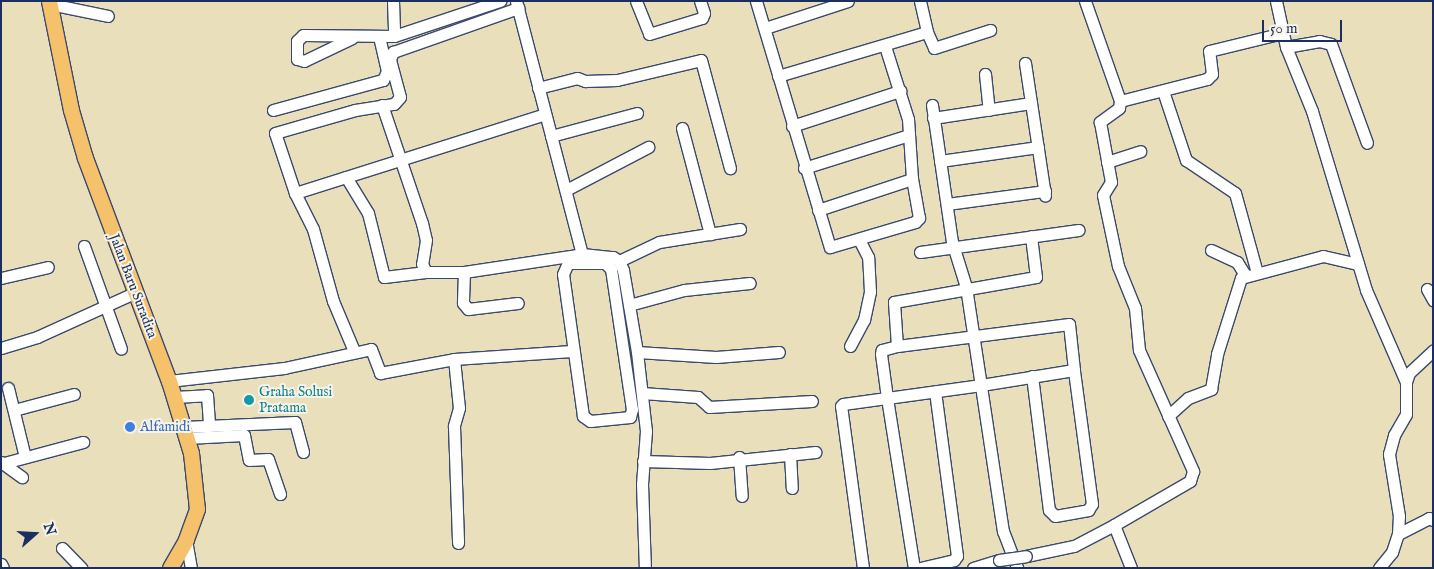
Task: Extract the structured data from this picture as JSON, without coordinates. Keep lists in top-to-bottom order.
{
  "streets": {
    "main road": ["Jalan Baru Suradita"]
  },
  "places": ["Graha Solusi Pratama", "Alfamidi"],
  "scale_bar": "50 m",
  "north": "right"
}
